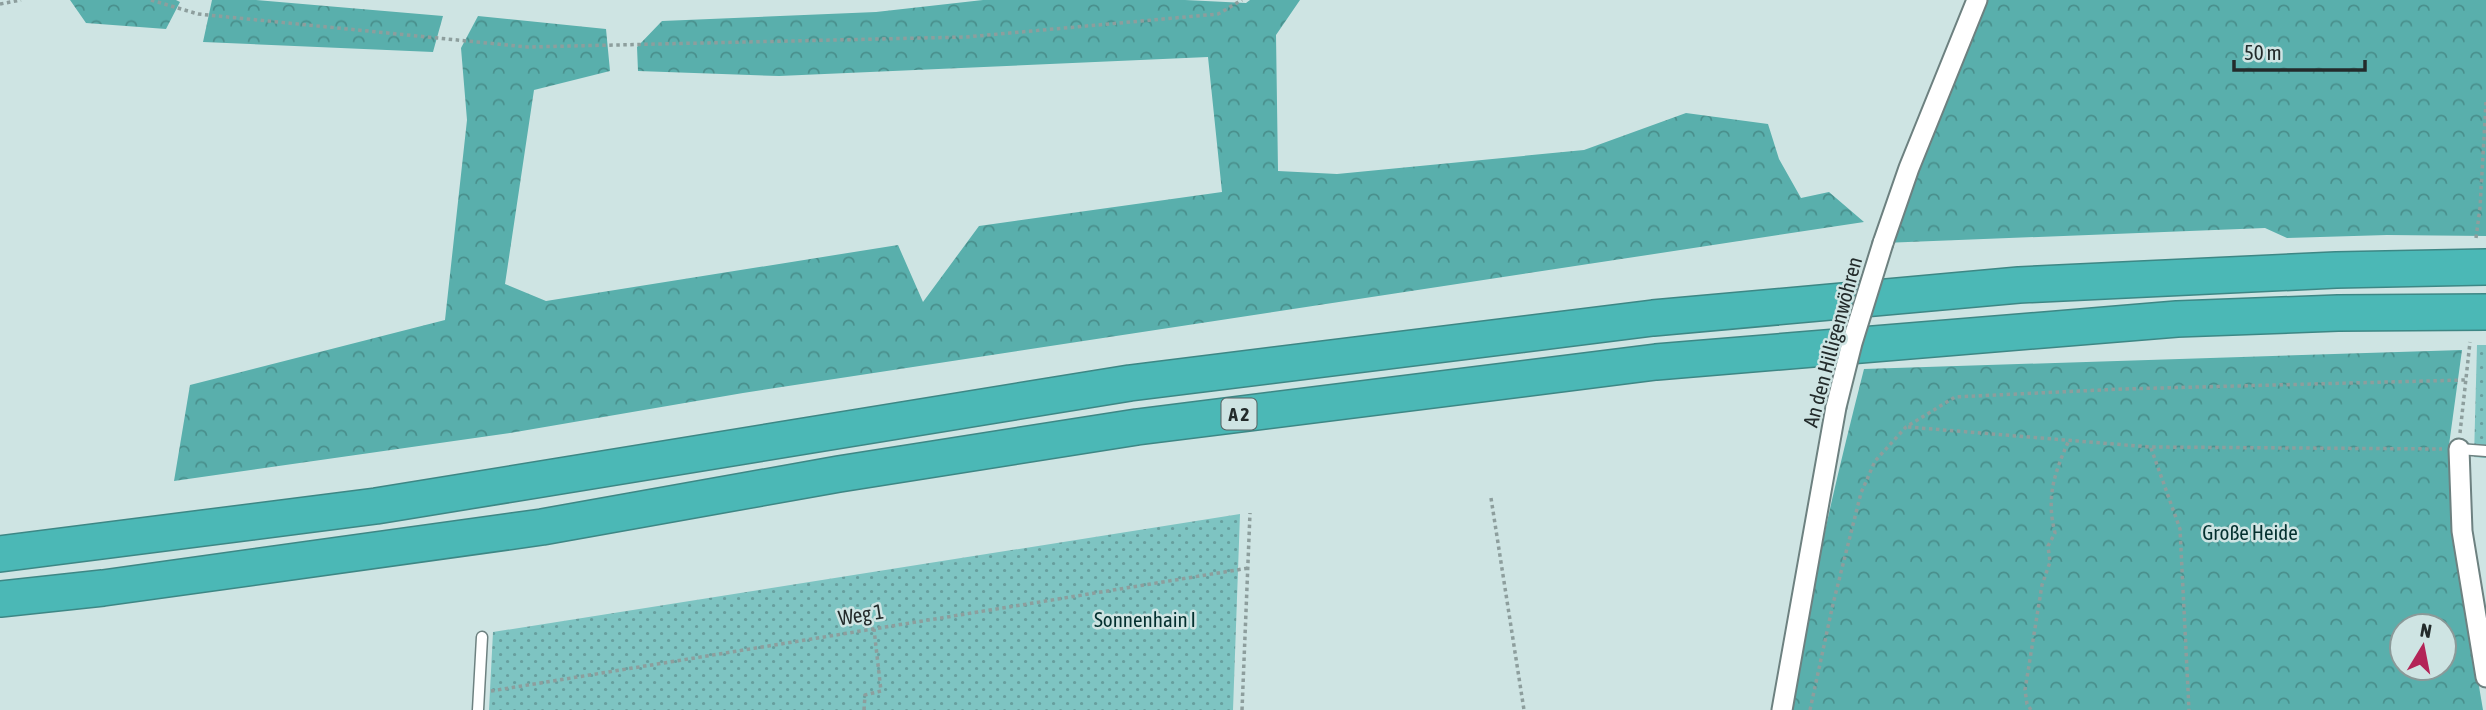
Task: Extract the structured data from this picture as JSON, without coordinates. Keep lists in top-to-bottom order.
{
  "streets": {
    "highway": ["A 2"],
    "street": ["An den Hilligenwöhren"],
    "path": ["Weg 1"]
  },
  "parks": ["Große Heide", "Sonnenhain I"],
  "scale_bar": "50 m",
  "north": "top"
}
